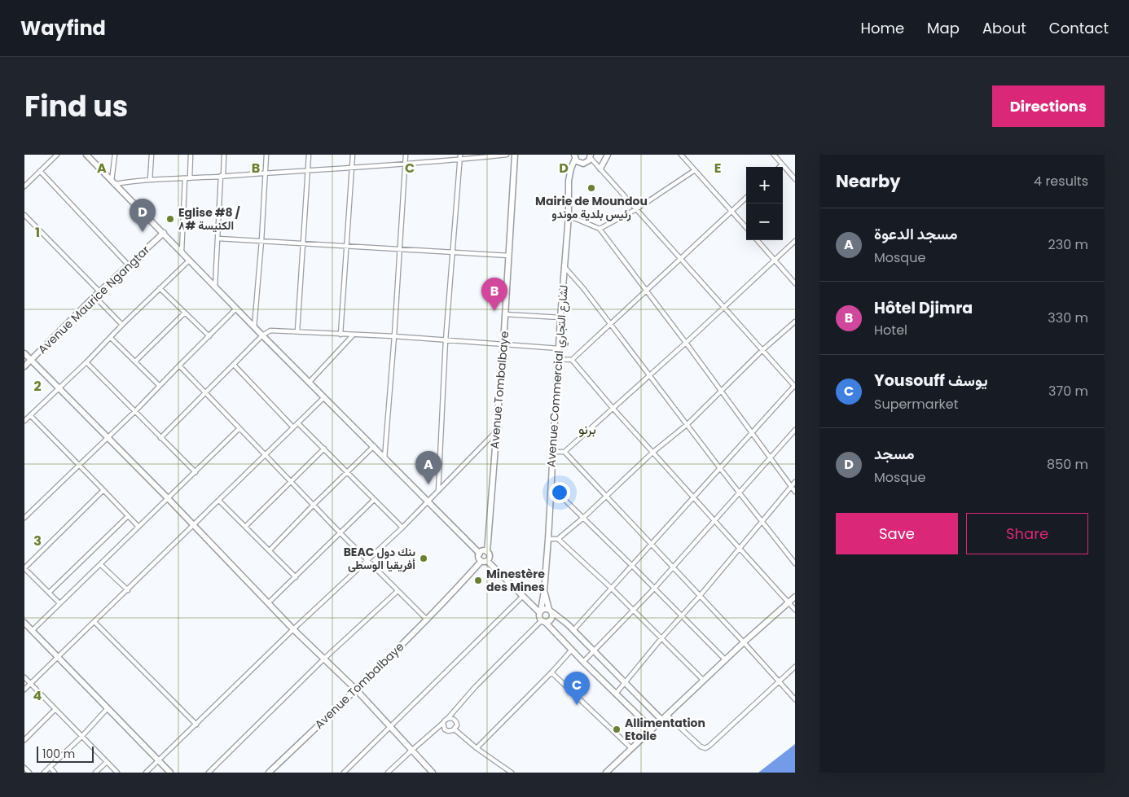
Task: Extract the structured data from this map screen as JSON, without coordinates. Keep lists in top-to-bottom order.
{
  "streets": {
    "street": ["Avenue Maurice Ngangtar", "Avenue Commercial لشارع التجاري", "Avenue Tombalbaye"]
  },
  "districts": ["برنو"],
  "places": [
    "Mairie de Moundou رئيس بلدية موندو",
    "Eglise #8 / الكنيسة #٨",
    "BEAC بنك دول أفريقيا الوسطى",
    "Minestère des Mines",
    "Allimentation Etoile"
  ],
  "scale_bar": "100 m",
  "page": {
    "header": "Wayfind",
    "nav": [
      "Home",
      "Map",
      "About",
      "Contact"
    ],
    "title": "Find us",
    "buttons": [
      "Directions",
      ["Save", "Share"]
    ],
    "heading": ["Nearby", "4 results"],
    "map_buttons": ["+", "−"],
    "pins": [
      "D",
      "B",
      "A",
      "C"
    ],
    "list": [
      {
        "mark": "A",
        "name": "مسجد الدعوة",
        "note": "Mosque",
        "value": "230 m"
      },
      {
        "mark": "B",
        "name": "Hôtel Djimra",
        "note": "Hotel",
        "value": "330 m"
      },
      {
        "mark": "C",
        "name": "Yousouff يوسف",
        "note": "Supermarket",
        "value": "370 m"
      },
      {
        "mark": "D",
        "name": "مسجد",
        "note": "Mosque",
        "value": "850 m"
      }
    ],
    "scale": "100 m"
  },
  "grid": {
    "columns": [
      "A",
      "B",
      "C",
      "D",
      "E"
    ],
    "rows": [
      "1",
      "2",
      "3",
      "4"
    ]
  }
}
